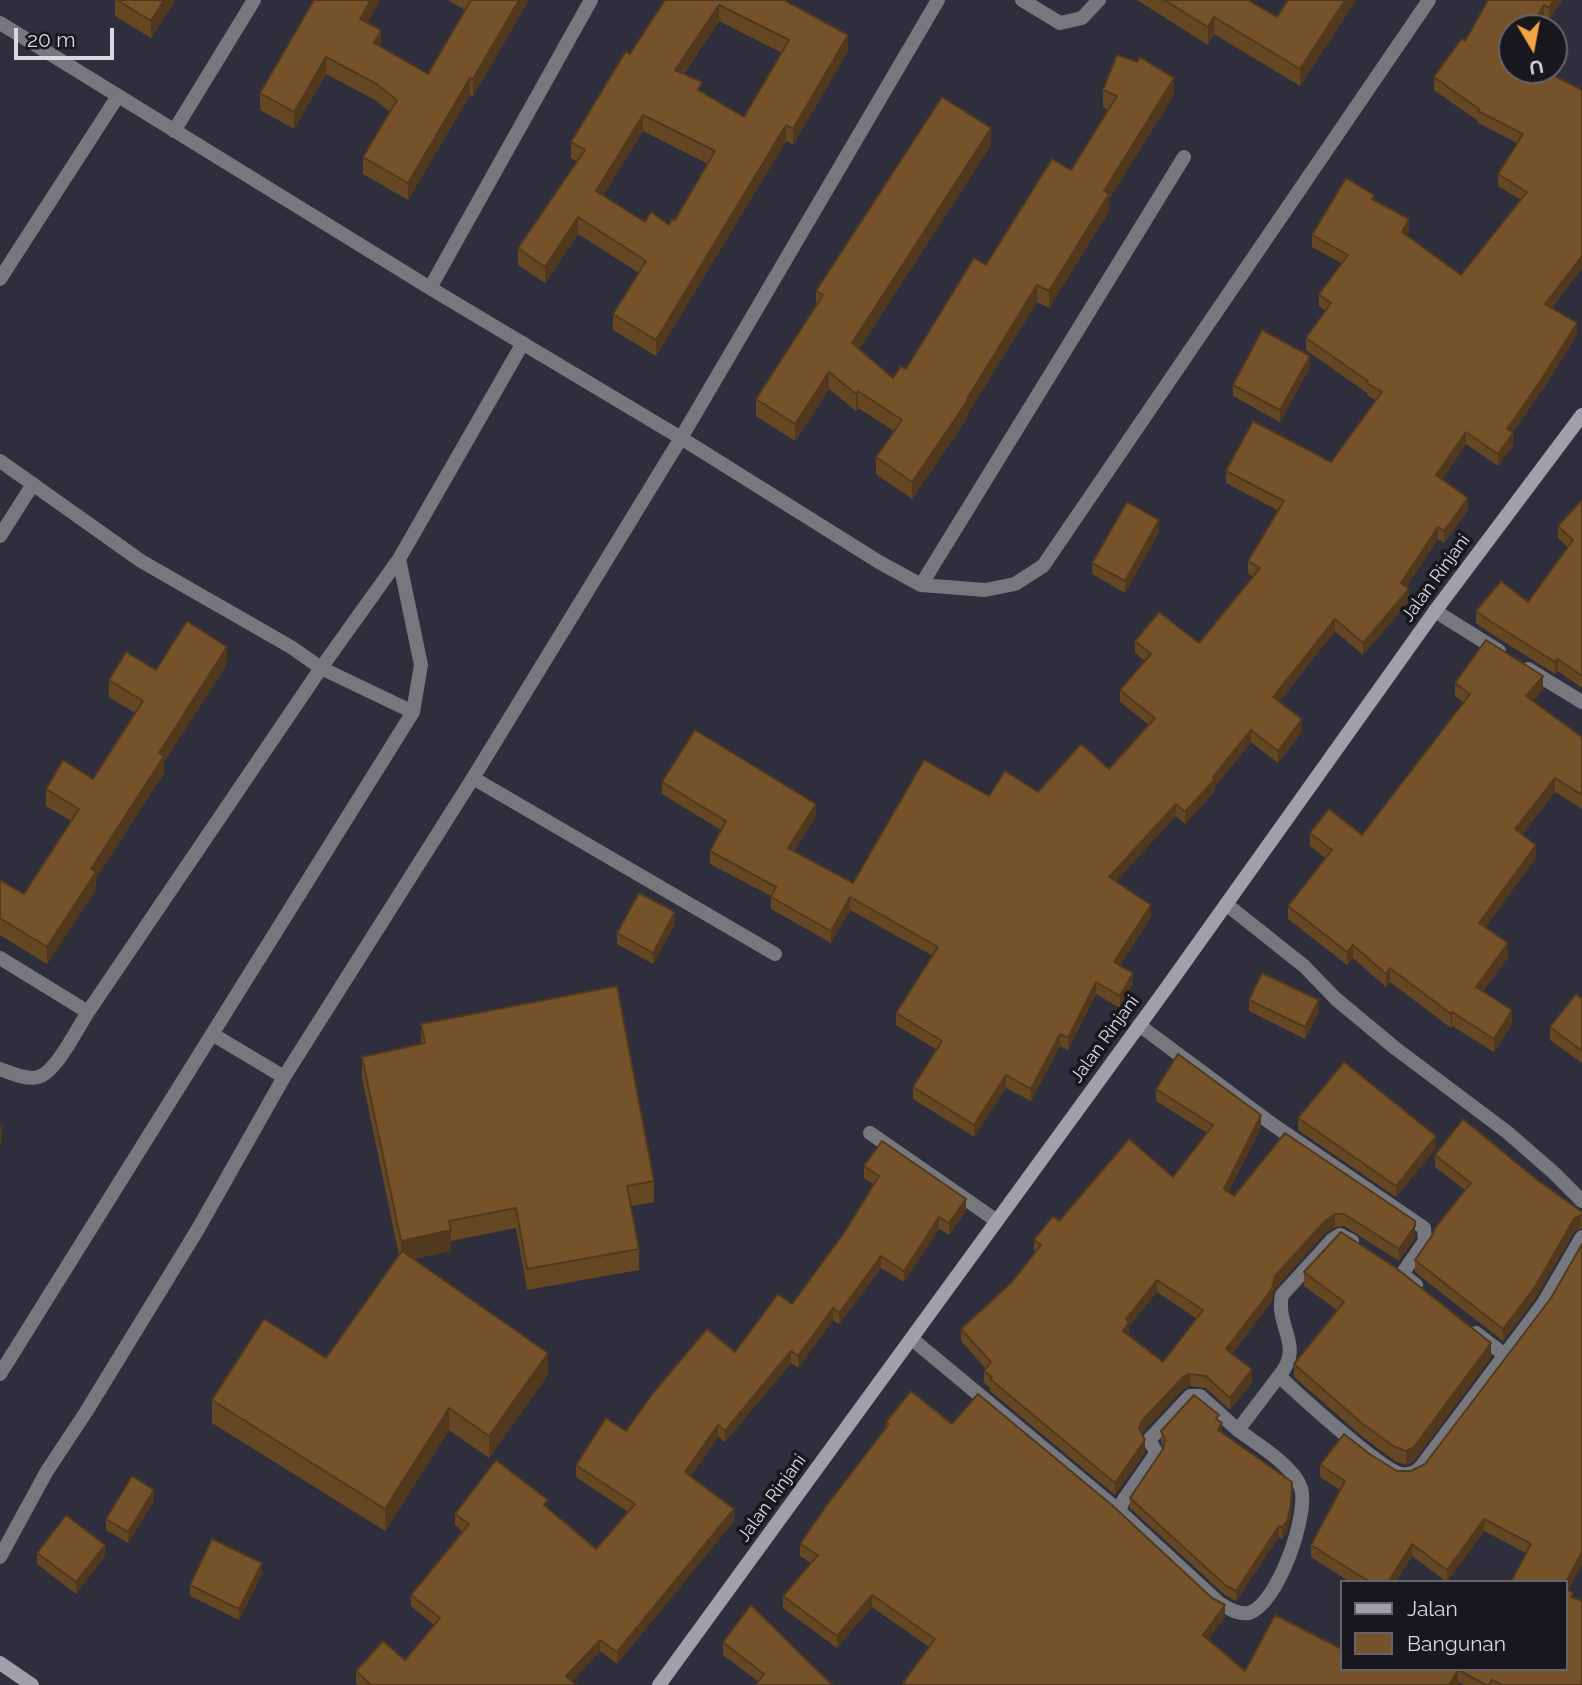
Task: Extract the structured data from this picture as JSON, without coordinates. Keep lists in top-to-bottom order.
{
  "streets": {
    "street": ["Jalan Rinjani"]
  },
  "legend": ["Jalan", "Bangunan"],
  "scale_bar": "20 m",
  "north": "bottom"
}
